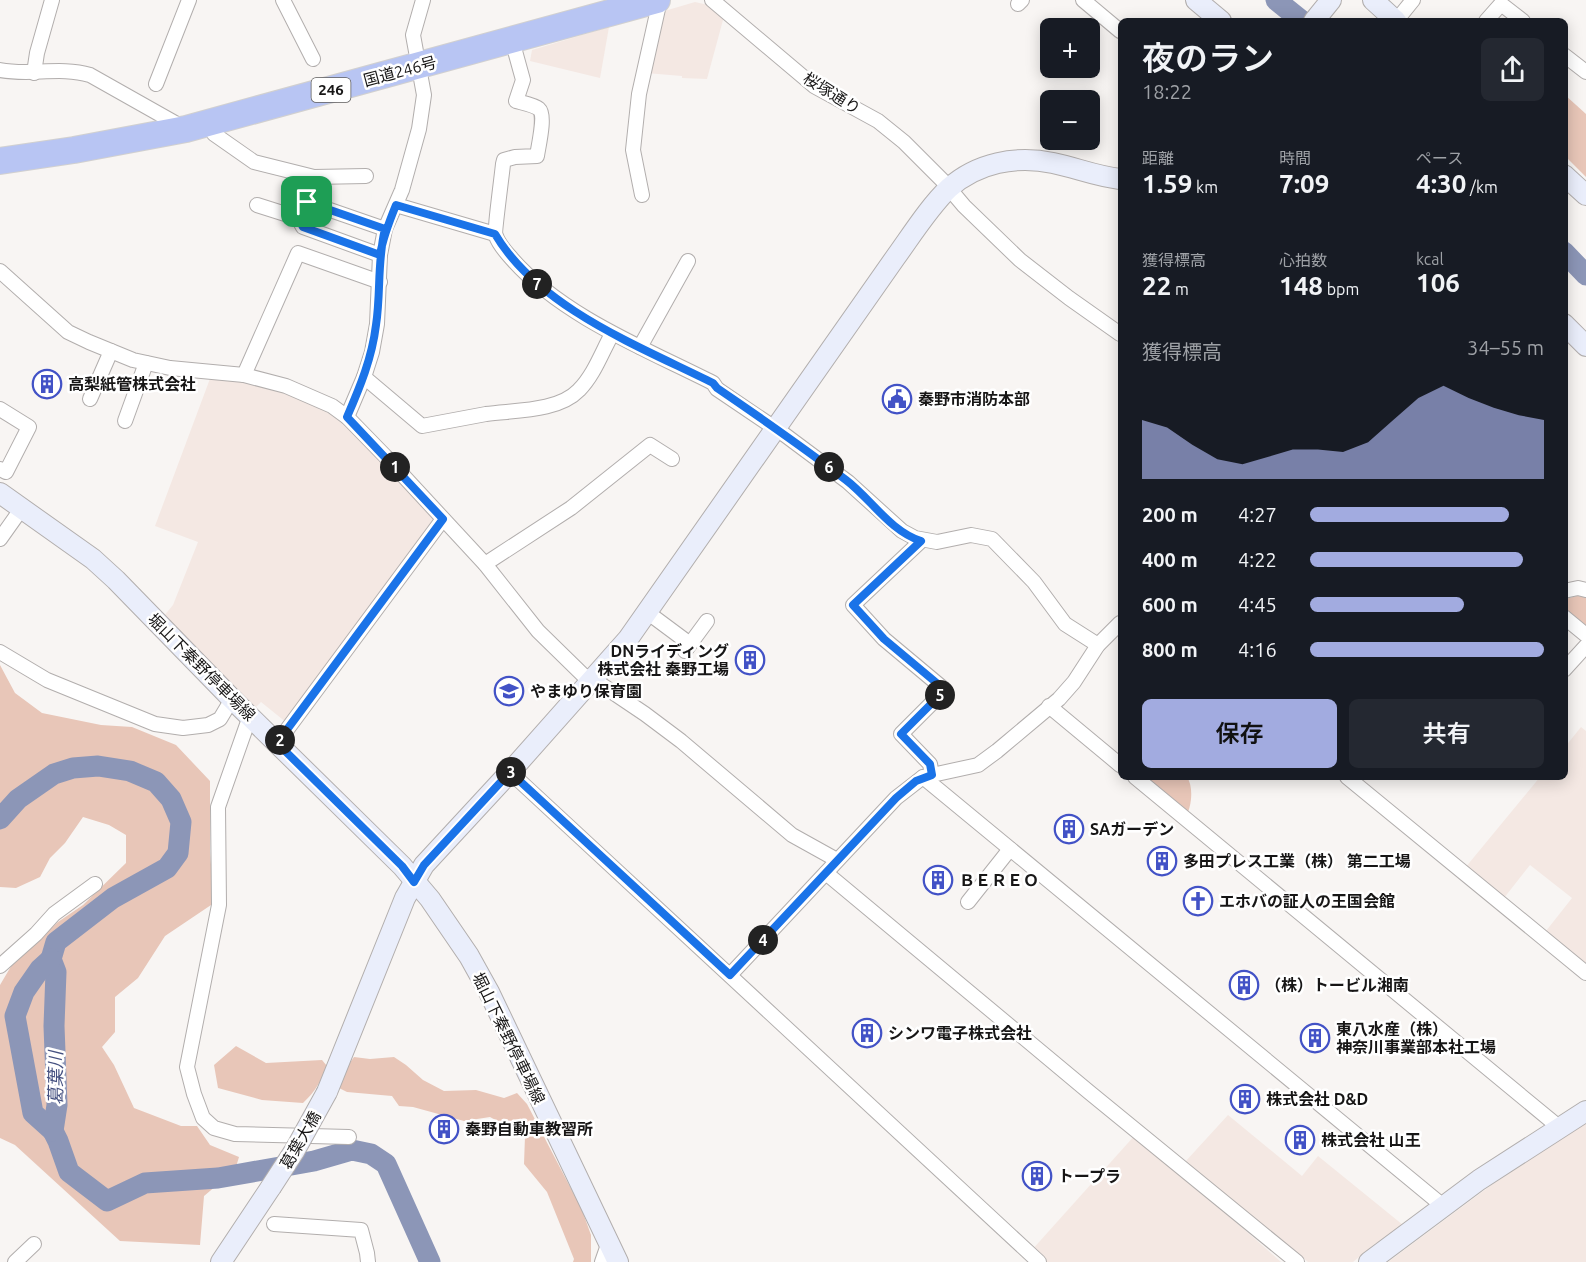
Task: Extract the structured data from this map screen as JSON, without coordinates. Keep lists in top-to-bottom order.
{
  "streets": {
    "highway": ["国道246号", "246"],
    "street": ["桜塚通り", "堀山下秦野停車場線", "葛葉大橋"]
  },
  "crossings": [
    ["桜塚通り", "葛葉大橋"],
    ["堀山下秦野停車場線", "葛葉大橋"]
  ],
  "water": ["葛葉川"],
  "places": {
    "building": [
      "高梨紙管株式会社",
      "DNライディング 株式会社 秦野工場",
      "SAガーデン",
      "多田プレス工業（株） 第二工場",
      "ＢＥＲＥＯ",
      "（株）トービル湘南",
      "シンワ電子株式会社",
      "東八水産（株） 神奈川事業部本社工場",
      "株式会社 D&D",
      "秦野自動車教習所",
      "株式会社 山王",
      "トープラ"
    ],
    "public building": ["秦野市消防本部"],
    "school or university": ["やまゆり保育園"],
    "church": ["エホバの証人の王国会館"]
  },
  "page": {
    "map_buttons": ["+", "−"],
    "heading": ["夜のラン", "18:22"],
    "stats": [
      ["距離", "1.59 km"],
      ["時間", "7:09"],
      ["ペース", "4:30 /km"],
      ["獲得標高", "22 m"],
      ["心拍数", "148 bpm"],
      ["kcal", "106"]
    ],
    "pins": [
      "7",
      "1",
      "6",
      "5",
      "2",
      "3",
      "4"
    ],
    "chart": ["獲得標高", "34–55 m"],
    "list": [
      {
        "name": "200 m",
        "note": "4:27"
      },
      {
        "name": "400 m",
        "note": "4:22"
      },
      {
        "name": "600 m",
        "note": "4:45"
      },
      {
        "name": "800 m",
        "note": "4:16"
      }
    ],
    "buttons": ["保存", "共有"]
  }
}
